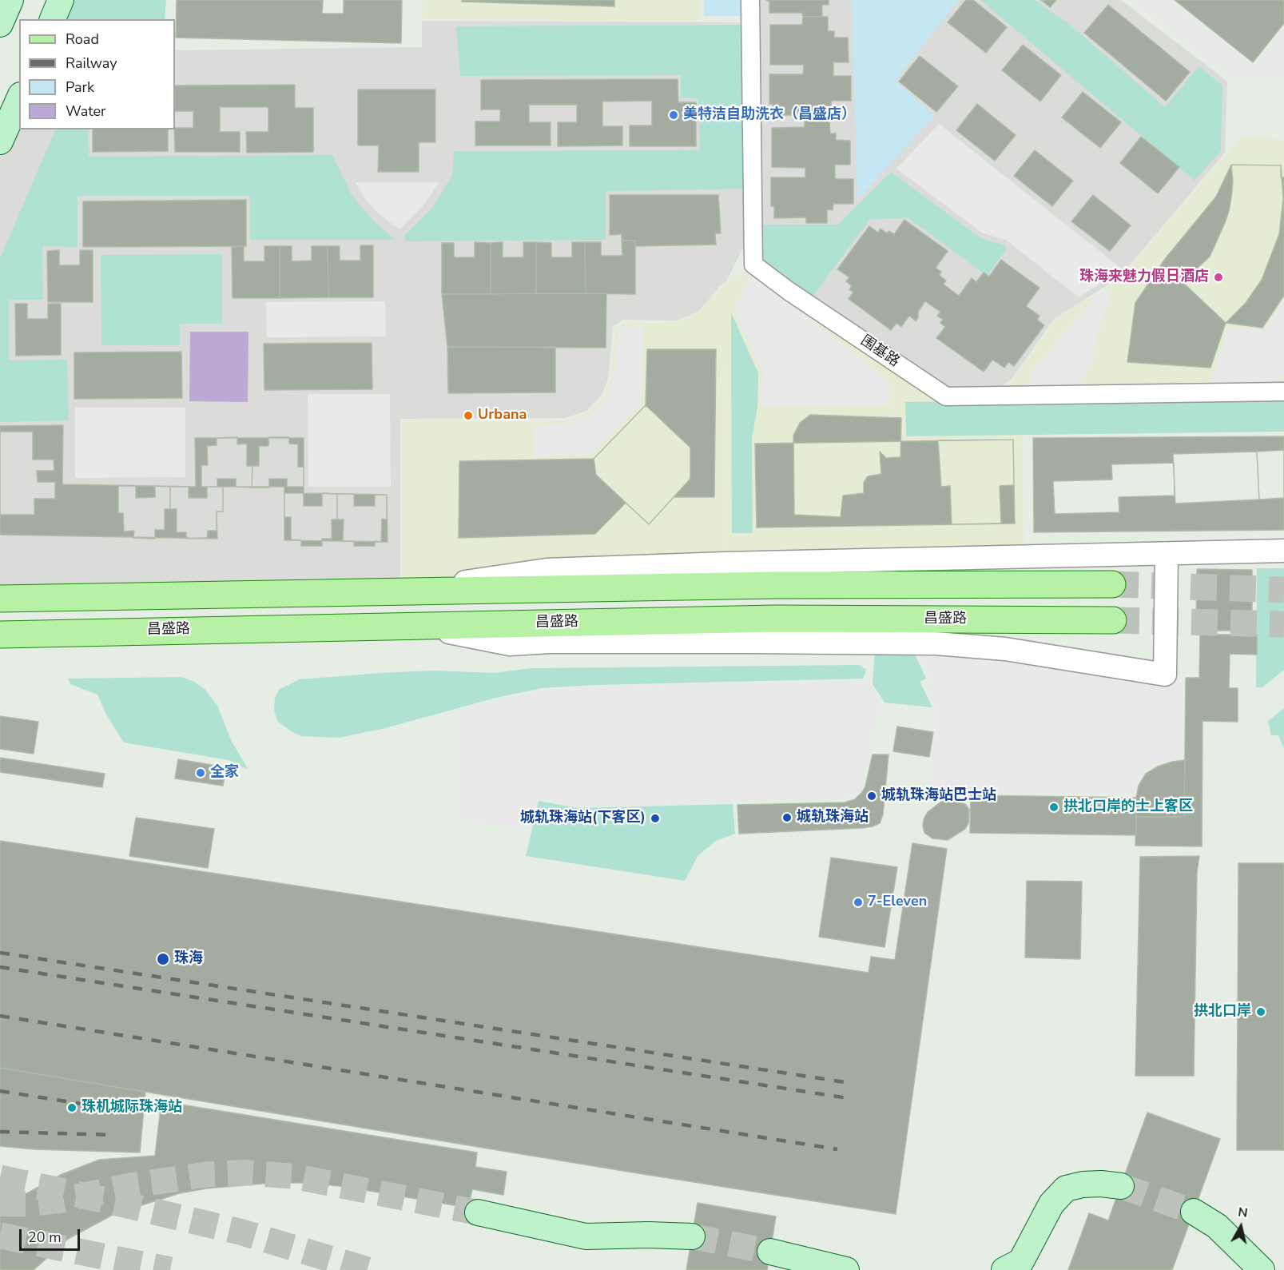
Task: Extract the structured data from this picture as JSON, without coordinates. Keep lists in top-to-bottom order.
{
  "streets": {
    "main road": ["昌盛路"],
    "street": ["围基路"]
  },
  "places": [
    "美特洁自助洗衣（昌盛店）",
    "珠海来魅力假日酒店",
    "Urbana",
    "全家",
    "城轨珠海站巴士站",
    "拱北口岸的士上客区",
    "城轨珠海站",
    "城轨珠海站(下客区)",
    "7-Eleven",
    "珠海",
    "拱北口岸",
    "珠机城际珠海站"
  ],
  "legend": [
    "Road",
    "Railway",
    "Park",
    "Water"
  ],
  "scale_bar": "20 m",
  "north": "top"
}
